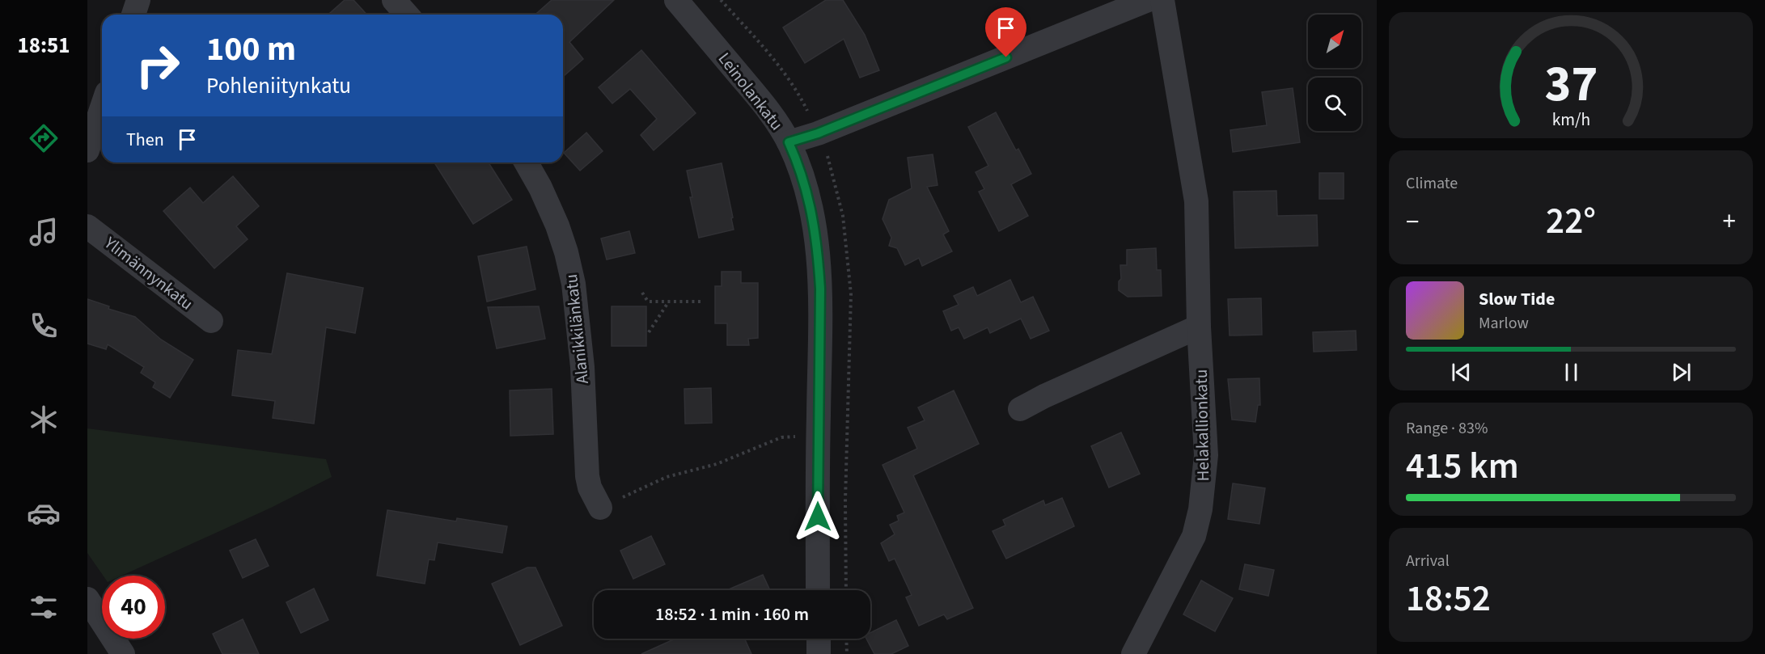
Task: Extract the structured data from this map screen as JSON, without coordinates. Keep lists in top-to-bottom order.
{
  "streets": {
    "street": [
      "Leinolankatu",
      "Ylimännynkatu",
      "Alanikkilänkatu",
      "Helakallionkatu"
    ]
  },
  "north": "top right",
  "page": {
    "tabs": "18:51",
    "turn": ["100 m", "Pohleniitynkatu"],
    "then": "Then",
    "tile": [
      "Climate",
      ["Range · 83%", "415 km"],
      ["Arrival", "18:52"]
    ],
    "heat": ["−", "22°", "+"],
    "song": ["Slow Tide", "Marlow"],
    "limit": "40",
    "trip": "18:52 · 1 min · 160 m",
    "gauge": ["37", "km/h"]
  }
}
